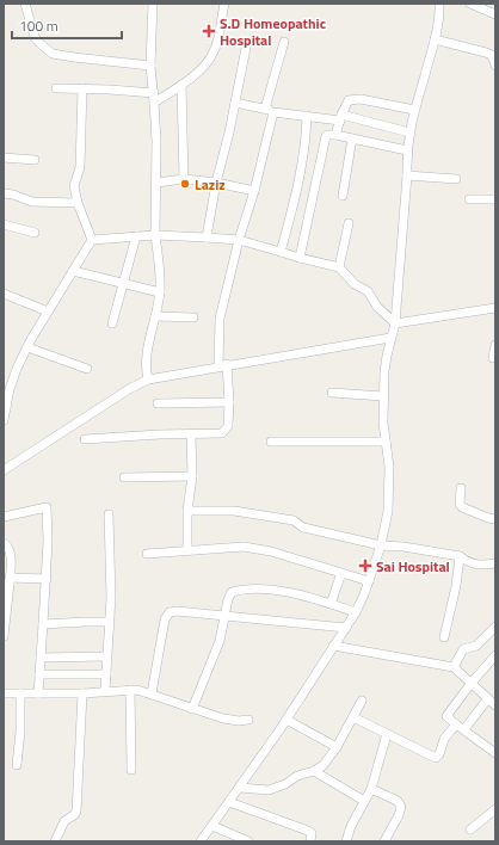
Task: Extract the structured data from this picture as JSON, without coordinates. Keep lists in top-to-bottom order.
{
  "places": {
    "health": ["S.D Homeopathic Hospital", "Sai Hospital"],
    "other": ["Laziz"]
  },
  "scale_bar": "100 m"
}
